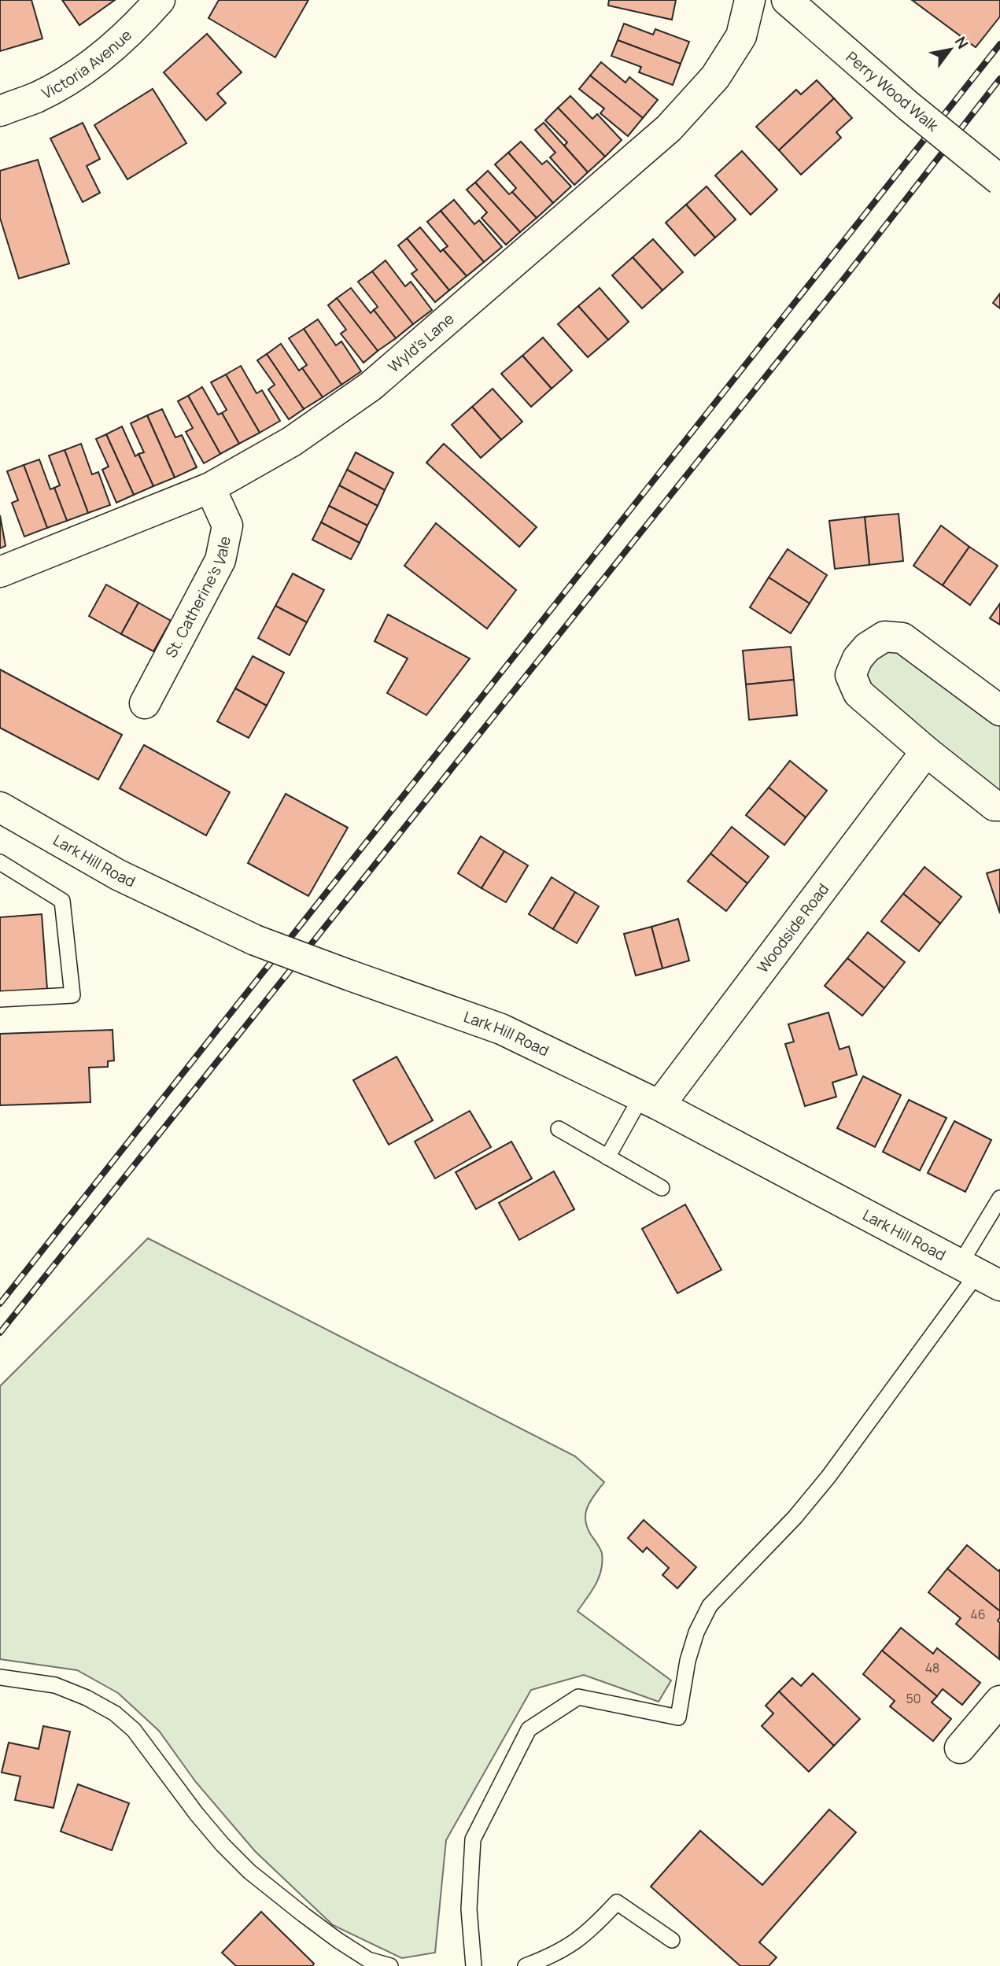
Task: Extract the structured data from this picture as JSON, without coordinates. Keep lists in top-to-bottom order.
{
  "streets": {
    "street": [
      "Victoria Avenue",
      "Perry Wood Walk",
      "Wyld's Lane",
      "St. Catherine's Vale",
      "Lark Hill Road",
      "Woodside Road"
    ]
  },
  "crossings": [
    ["Wyld's Lane", "St. Catherine's Vale"],
    ["Lark Hill Road", "Woodside Road"]
  ],
  "house_numbers": ["46", "48", "50"],
  "north": "top right"
}
